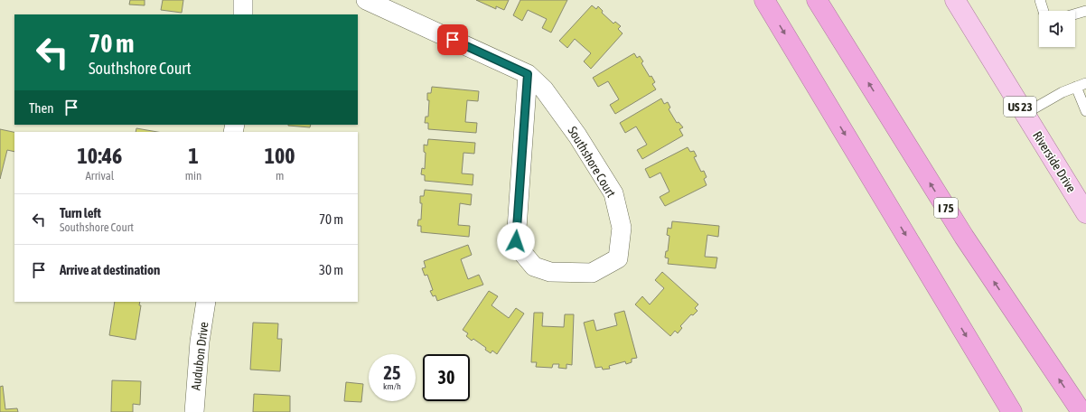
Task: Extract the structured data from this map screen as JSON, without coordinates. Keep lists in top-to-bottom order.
{
  "streets": {
    "highway": ["I 75"],
    "main road": ["US 23", "Riverside Drive"],
    "street": ["Southshore Court", "Audubon Drive"]
  },
  "page": {
    "turn": ["70 m", "Southshore Court"],
    "then": "Then",
    "eta": [
      "10:46",
      "Arrival",
      "1",
      "min",
      "100",
      "m"
    ],
    "list": [
      {
        "name": "Turn left",
        "note": "Southshore Court",
        "value": "70 m"
      },
      {
        "name": "Arrive at destination",
        "value": "30 m"
      }
    ],
    "speed": "25 km/h",
    "limit": "30"
  }
}
